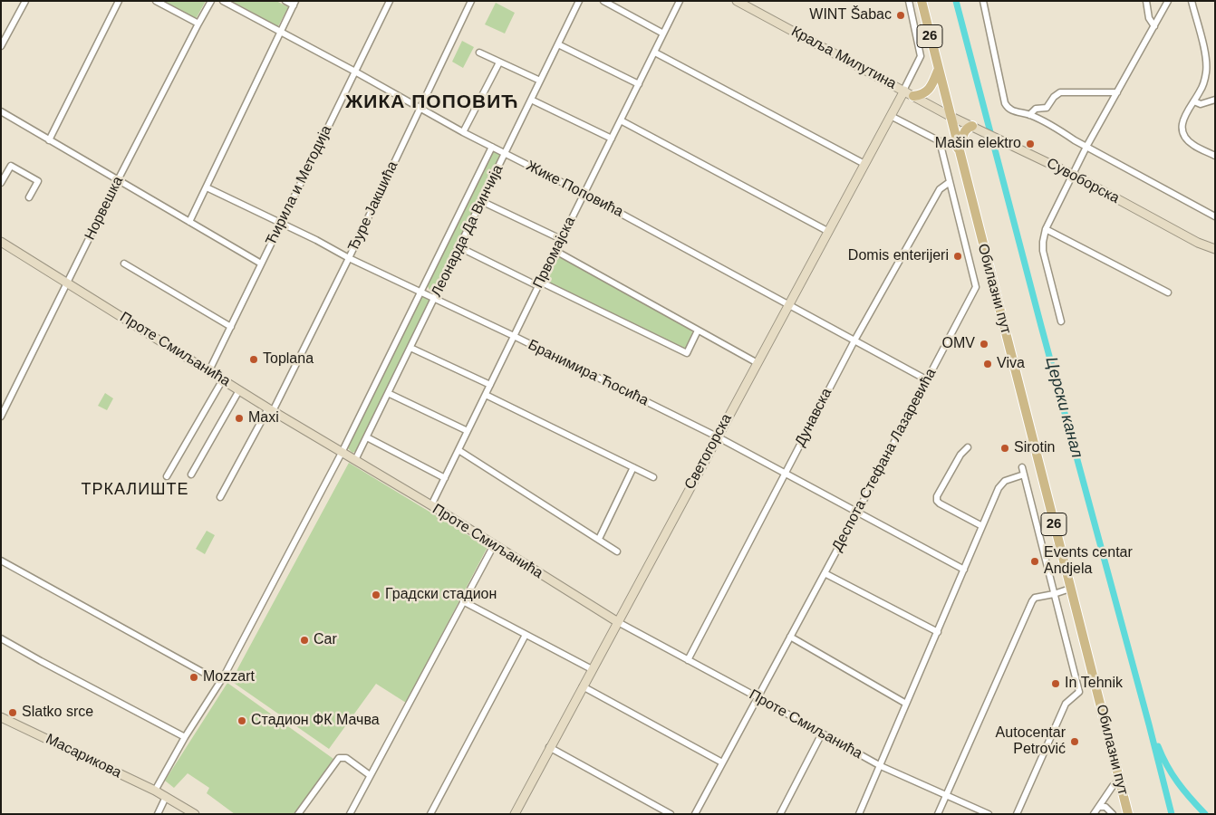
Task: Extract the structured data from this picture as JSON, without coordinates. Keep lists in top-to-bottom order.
{
  "streets": {
    "main road": ["26", "Обилазни пут"],
    "street": [
      "Краља Милутина",
      "Сувоборска",
      "Ћирила и Методија",
      "Жике Поповића",
      "Ђуре Јакшића",
      "Норвешка",
      "Леонарда Да Винчија",
      "Првомајска",
      "Проте Смиљанића",
      "Бранимира Ћосића",
      "Дунавска",
      "Светогорска",
      "Деспота Стефана Лазаревића",
      "Масарикова"
    ]
  },
  "crossings": [
    ["Краља Милутина", "Сувоборска"],
    ["Краља Милутина", "Обилазни пут"],
    ["Краља Милутина", "Светогорска"],
    ["Сувоборска", "Обилазни пут"],
    ["Ћирила и Методија", "Жике Поповића"],
    ["Ћирила и Методија", "Проте Смиљанића"],
    ["Ћирила и Методија", "Бранимира Ћосића"],
    ["Жике Поповића", "Ђуре Јакшића"],
    ["Жике Поповића", "Леонарда Да Винчија"],
    ["Жике Поповића", "Првомајска"],
    ["Жике Поповића", "Дунавска"],
    ["Жике Поповића", "Светогорска"],
    ["Жике Поповића", "Деспота Стефана Лазаревића"],
    ["Ђуре Јакшића", "Проте Смиљанића"],
    ["Ђуре Јакшића", "Бранимира Ћосића"],
    ["Норвешка", "Проте Смиљанића"],
    ["Леонарда Да Винчија", "Проте Смиљанића"],
    ["Леонарда Да Винчија", "Бранимира Ћосића"],
    ["Леонарда Да Винчија", "Масарикова"],
    ["Првомајска", "Проте Смиљанића"],
    ["Првомајска", "Бранимира Ћосића"],
    ["Проте Смиљанића", "Дунавска"],
    ["Проте Смиљанића", "Светогорска"],
    ["Проте Смиљанића", "Деспота Стефана Лазаревића"],
    ["Бранимира Ћосића", "Дунавска"],
    ["Бранимира Ћосића", "Светогорска"],
    ["Бранимира Ћосића", "Деспота Стефана Лазаревића"],
    ["Дунавска", "Деспота Стефана Лазаревића"],
    ["Светогорска", "Деспота Стефана Лазаревића"]
  ],
  "districts": ["ЖИКА ПОПОВИЋ", "ТРКАЛИШТЕ"],
  "water": ["Церски канал"],
  "places": [
    "WINT Šabac",
    "Mašin elektro",
    "Domis enterijeri",
    "OMV",
    "Toplana",
    "Viva",
    "Maxi",
    "Sirotin",
    "Events centar Andjela",
    "Градски стадион",
    "Car",
    "Mozzart",
    "In Tehnik",
    "Slatko srce",
    "Стадион ФК Мачва",
    "Autocentar Petrović"
  ]
}
